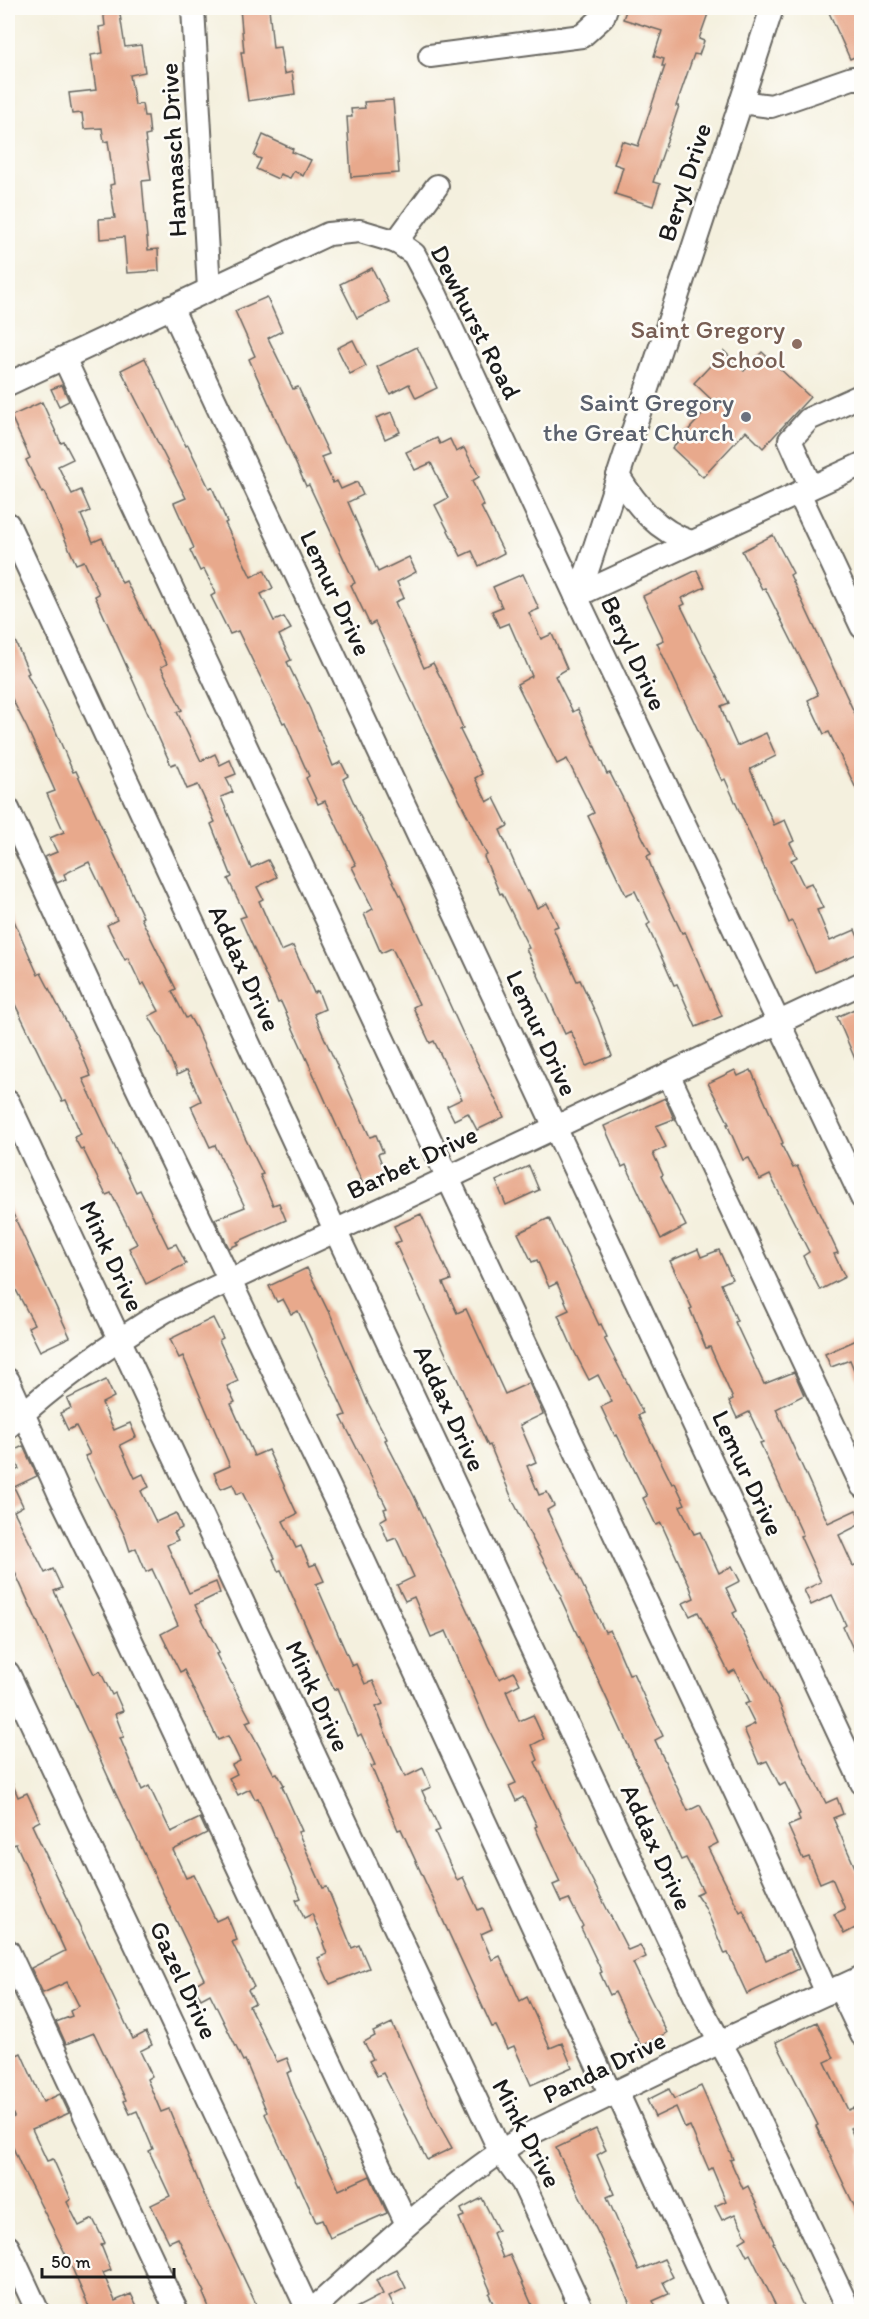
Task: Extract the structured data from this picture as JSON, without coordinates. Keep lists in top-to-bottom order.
{
  "streets": {
    "street": [
      "Hannasch Drive",
      "Beryl Drive",
      "Dewhurst Road",
      "Lemur Drive",
      "Addax Drive",
      "Barbet Drive",
      "Mink Drive",
      "Gazel Drive",
      "Panda Drive"
    ]
  },
  "crossings": [
    ["Hannasch Drive", "Dewhurst Road"],
    ["Beryl Drive", "Dewhurst Road"],
    ["Beryl Drive", "Barbet Drive"],
    ["Dewhurst Road", "Lemur Drive"],
    ["Lemur Drive", "Barbet Drive"],
    ["Addax Drive", "Barbet Drive"],
    ["Addax Drive", "Panda Drive"],
    ["Barbet Drive", "Mink Drive"],
    ["Mink Drive", "Panda Drive"],
    ["Gazel Drive", "Panda Drive"]
  ],
  "places": ["Saint Gregory School", "Saint Gregory the Great Church"],
  "scale_bar": "50 m"
}
